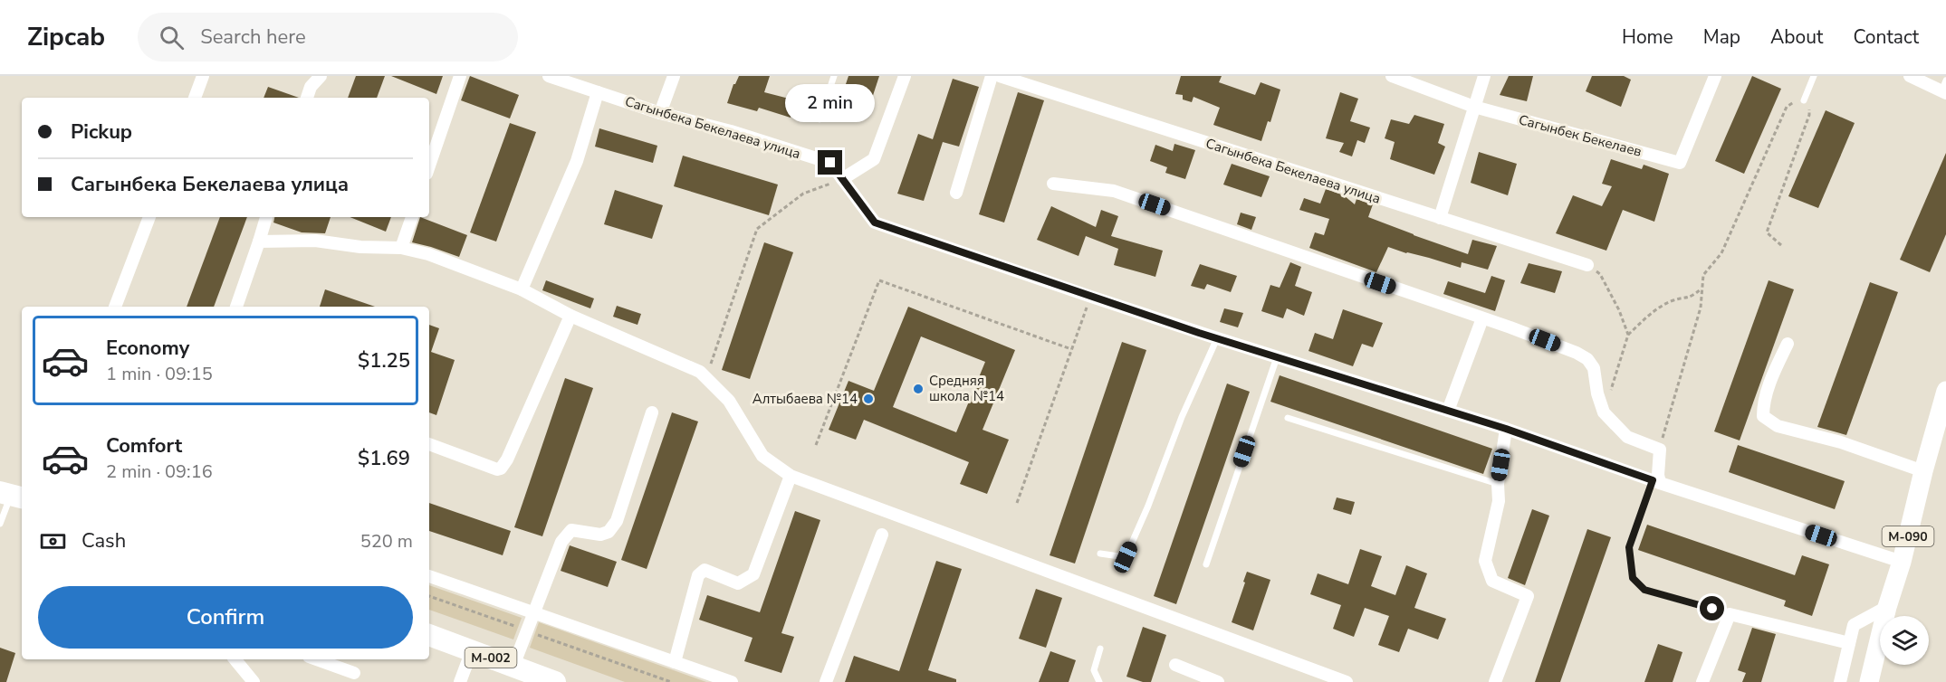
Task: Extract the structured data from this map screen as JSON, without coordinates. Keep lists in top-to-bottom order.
{
  "streets": {
    "highway": ["M-002"],
    "main road": ["М-090"],
    "street": ["Сагынбека Бекелаева улица", "Сагынбек Бекелаев"]
  },
  "crossings": [
    ["Сагынбека Бекелаева улица", "М-090"]
  ],
  "places": ["Средняя школа №14", "Алтыбаева №14"],
  "page": {
    "header": "Zipcab",
    "search": "Search here",
    "nav": [
      "Home",
      "Map",
      "About",
      "Contact"
    ],
    "bubble": "2 min",
    "banner": ["Pickup", "Сагынбека Бекелаева улица"],
    "list": [
      {
        "name": "Economy",
        "note": "1 min · 09:15",
        "value": "$1.25"
      },
      {
        "name": "Comfort",
        "note": "2 min · 09:16",
        "value": "$1.69"
      }
    ],
    "pay": ["Cash", "520 m"],
    "buttons": "Confirm"
  }
}
